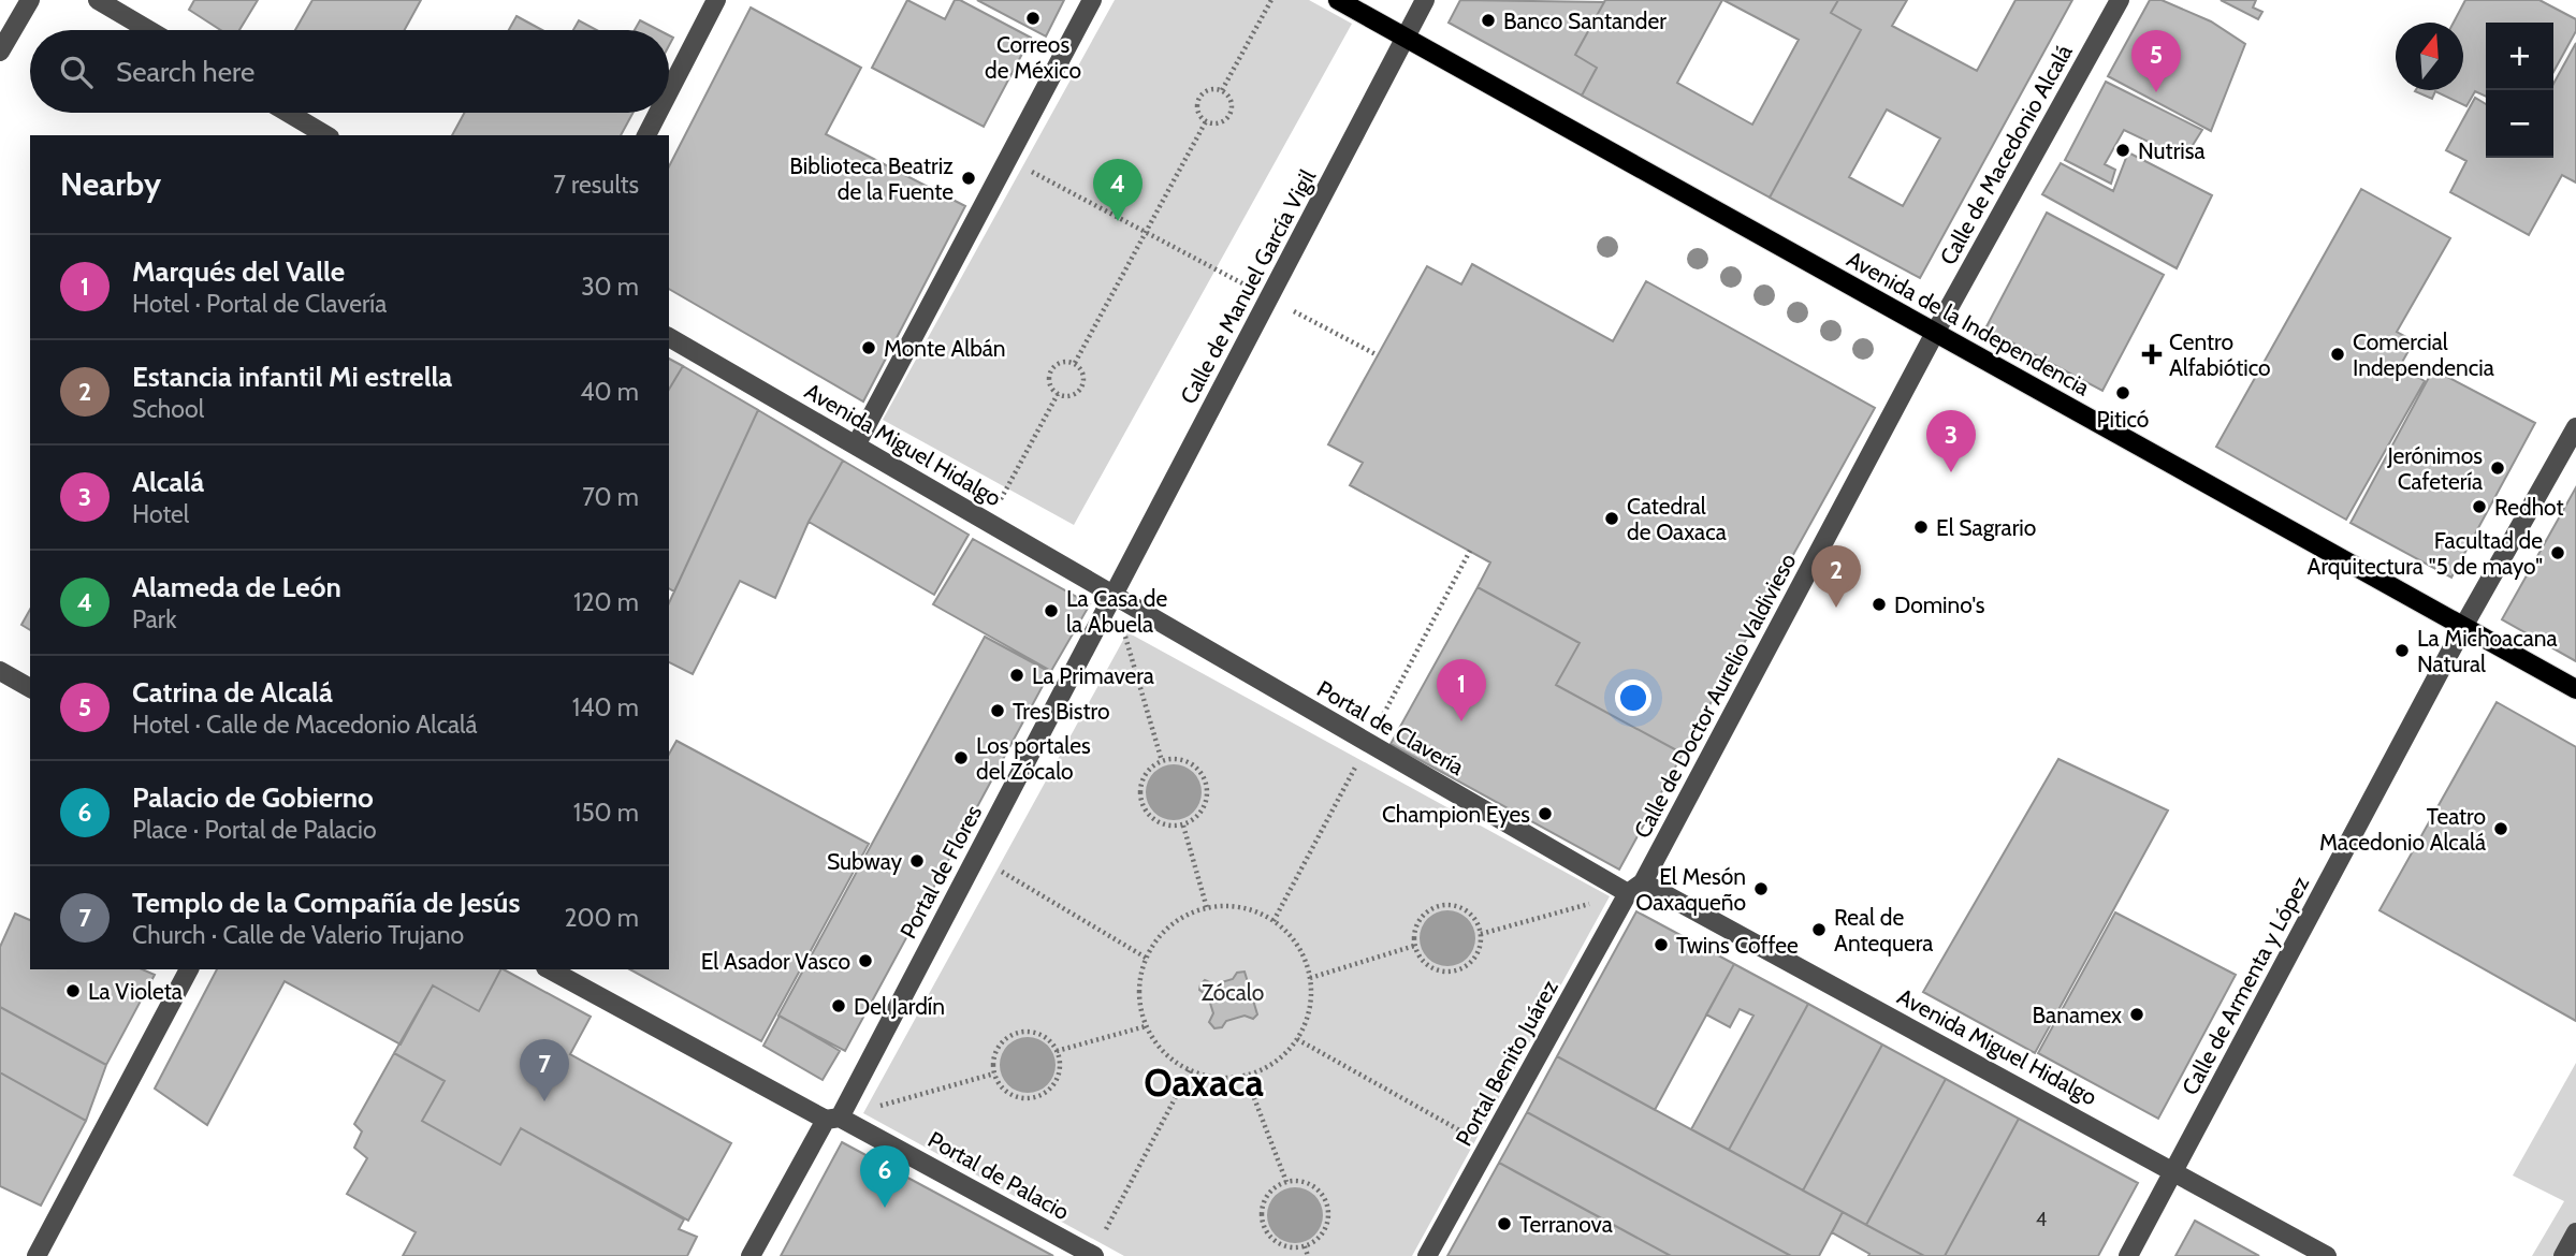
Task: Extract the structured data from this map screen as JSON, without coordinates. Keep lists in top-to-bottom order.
{
  "streets": {
    "main road": ["Avenida de la Independencia"],
    "street": [
      "Calle de Macedonio Alcalá",
      "Calle de Manuel García Vigil",
      "Avenida Miguel Hidalgo",
      "Calle de Doctor Aurelio Valdivieso",
      "Portal de Clavería",
      "Portal de Flores",
      "Calle de Armenta y López",
      "Portal Benito Juárez",
      "Portal de Palacio"
    ]
  },
  "crossings": [
    ["Calle de Macedonio Alcalá", "Avenida de la Independencia"],
    ["Calle de Macedonio Alcalá", "Calle de Doctor Aurelio Valdivieso"],
    ["Calle de Manuel García Vigil", "Avenida de la Independencia"],
    ["Calle de Manuel García Vigil", "Avenida Miguel Hidalgo"],
    ["Calle de Manuel García Vigil", "Portal de Clavería"],
    ["Calle de Manuel García Vigil", "Portal de Flores"],
    ["Avenida de la Independencia", "Calle de Doctor Aurelio Valdivieso"],
    ["Avenida de la Independencia", "Calle de Armenta y López"],
    ["Avenida Miguel Hidalgo", "Calle de Doctor Aurelio Valdivieso"],
    ["Avenida Miguel Hidalgo", "Portal de Clavería"],
    ["Avenida Miguel Hidalgo", "Portal de Flores"],
    ["Avenida Miguel Hidalgo", "Calle de Armenta y López"],
    ["Avenida Miguel Hidalgo", "Portal Benito Juárez"],
    ["Calle de Doctor Aurelio Valdivieso", "Portal de Clavería"],
    ["Calle de Doctor Aurelio Valdivieso", "Portal Benito Juárez"],
    ["Portal de Clavería", "Portal de Flores"],
    ["Portal de Clavería", "Portal Benito Juárez"],
    ["Portal de Flores", "Portal de Palacio"]
  ],
  "districts": ["Oaxaca"],
  "parks": ["Zócalo"],
  "places": {
    "other": [
      "Correos de México",
      "Banco Santander",
      "Nutrisa",
      "Biblioteca Beatriz de la Fuente",
      "Monte Albán",
      "Comercial Independencia",
      "Piticó",
      "Jerónimos Cafetería",
      "Redhot",
      "Catedral de Oaxaca",
      "El Sagrario",
      "Facultad de Arquitectura \"5 de mayo\"",
      "Domino's",
      "La Casa de la Abuela",
      "La Michoacana Natural",
      "La Primavera",
      "Tres Bistro",
      "Los portales del Zócalo",
      "Champion Eyes",
      "Teatro Macedonio Alcalá",
      "Subway",
      "El Mesón Oaxaqueño",
      "Real de Antequera",
      "Twins Coffee",
      "El Asador Vasco",
      "La Violeta",
      "Del Jardín",
      "Banamex",
      "Terranova"
    ],
    "health": ["Centro Alfabiótico"]
  },
  "house_numbers": ["4"],
  "north": "top",
  "page": {
    "map_buttons": ["+", "−"],
    "pins": [
      "5",
      "4",
      "3",
      "2",
      "1",
      "7",
      "6"
    ],
    "search": "Search here",
    "heading": ["Nearby", "7 results"],
    "list": [
      {
        "mark": "1",
        "name": "Marqués del Valle",
        "note": "Hotel · Portal de Clavería",
        "value": "30 m"
      },
      {
        "mark": "2",
        "name": "Estancia infantil Mi estrella",
        "note": "School",
        "value": "40 m"
      },
      {
        "mark": "3",
        "name": "Alcalá",
        "note": "Hotel",
        "value": "70 m"
      },
      {
        "mark": "4",
        "name": "Alameda de León",
        "note": "Park",
        "value": "120 m"
      },
      {
        "mark": "5",
        "name": "Catrina de Alcalá",
        "note": "Hotel · Calle de Macedonio Alcalá",
        "value": "140 m"
      },
      {
        "mark": "6",
        "name": "Palacio de Gobierno",
        "note": "Place · Portal de Palacio",
        "value": "150 m"
      },
      {
        "mark": "7",
        "name": "Templo de la Compañía de Jesús",
        "note": "Church · Calle de Valerio Trujano",
        "value": "200 m"
      }
    ]
  }
}
